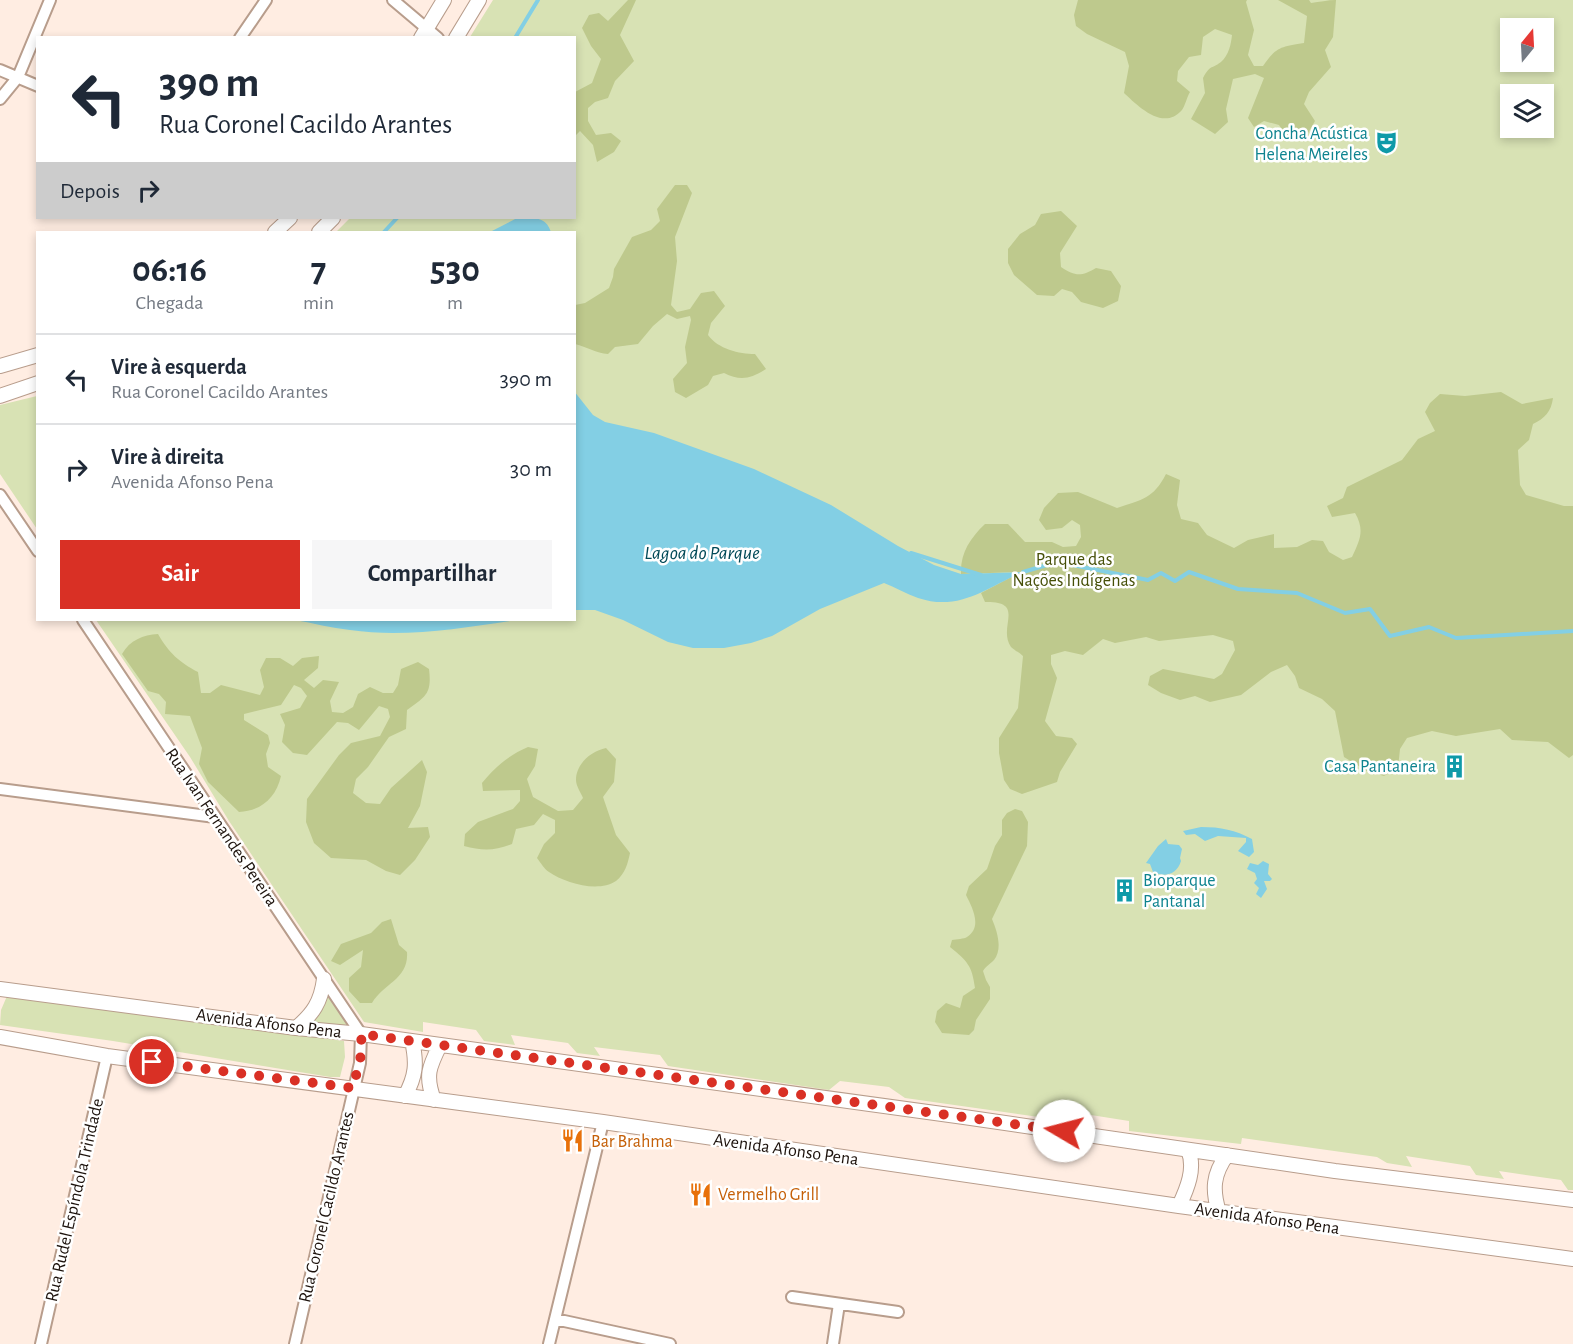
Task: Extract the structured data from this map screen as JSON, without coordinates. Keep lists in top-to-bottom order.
{
  "streets": {
    "main road": ["Avenida Afonso Pena"],
    "street": ["Rua Ivan Fernandes Pereira", "Rua Rudel Espíndola Trindade", "Rua Coronel Cacildo Arantes"]
  },
  "crossings": [
    ["Rua Ivan Fernandes Pereira", "Avenida Afonso Pena"],
    ["Rua Ivan Fernandes Pereira", "Rua Coronel Cacildo Arantes"],
    ["Avenida Afonso Pena", "Rua Rudel Espíndola Trindade"],
    ["Avenida Afonso Pena", "Rua Coronel Cacildo Arantes"]
  ],
  "water": ["Lagoa do Parque"],
  "parks": ["Parque das Nações Indígenas"],
  "places": {
    "theatre": ["Concha Acústica Helena Meireles"],
    "building": ["Casa Pantaneira", "Bioparque Pantanal"],
    "restaurant": ["Bar Brahma", "Vermelho Grill"]
  },
  "north": "top",
  "page": {
    "turn": ["390 m", "Rua Coronel Cacildo Arantes"],
    "then": "Depois",
    "eta": [
      "06:16",
      "Chegada",
      "7",
      "min",
      "530",
      "m"
    ],
    "list": [
      {
        "name": "Vire à esquerda",
        "note": "Rua Coronel Cacildo Arantes",
        "value": "390 m"
      },
      {
        "name": "Vire à direita",
        "note": "Avenida Afonso Pena",
        "value": "30 m"
      }
    ],
    "buttons": ["Sair", "Compartilhar"]
  }
}
